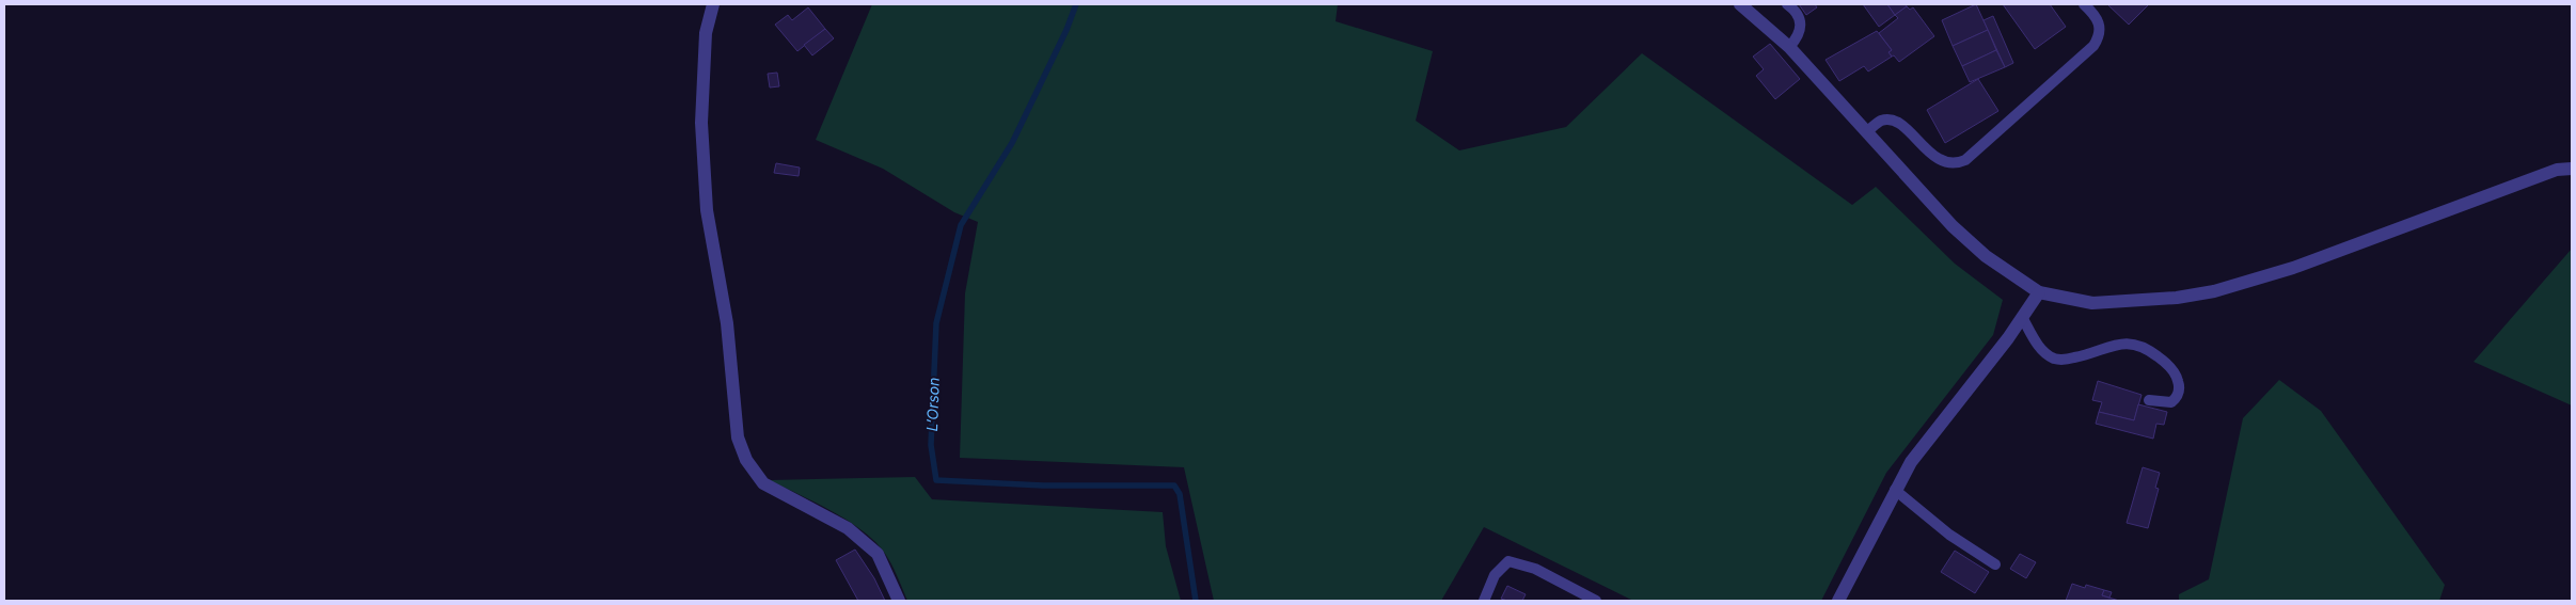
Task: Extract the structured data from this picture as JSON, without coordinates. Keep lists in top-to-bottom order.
{
  "water": ["L’Orson"]
}
